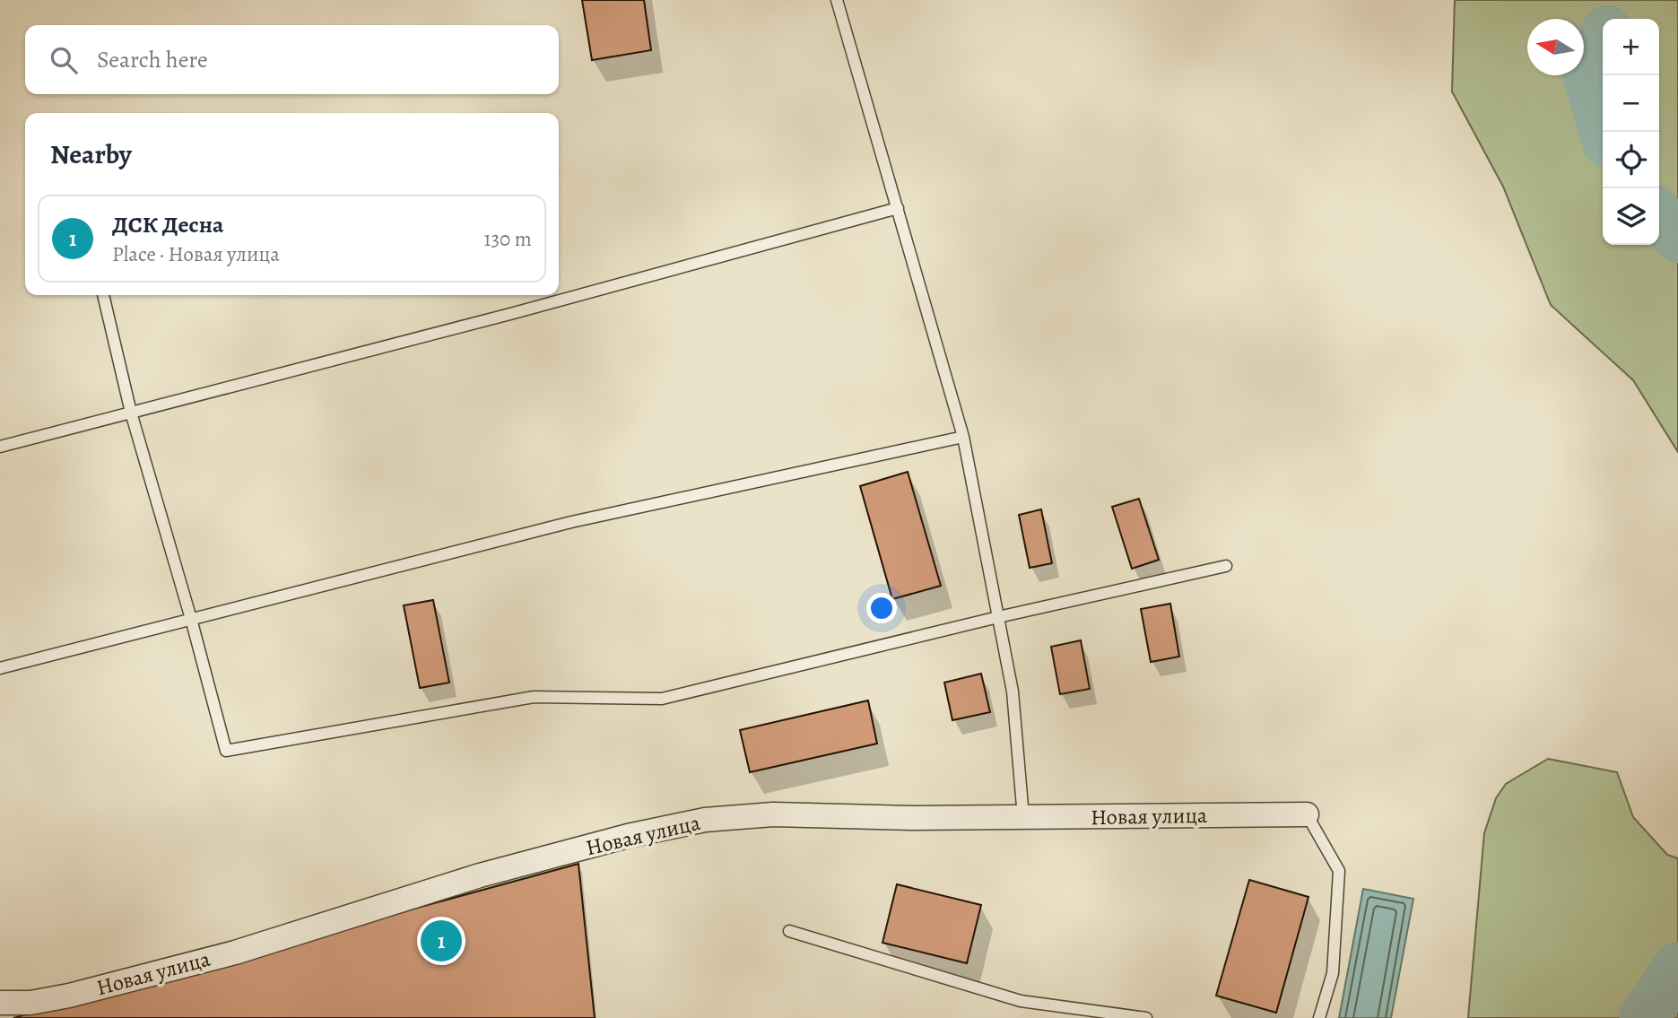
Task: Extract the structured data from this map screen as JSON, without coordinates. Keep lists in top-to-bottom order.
{
  "streets": {
    "street": ["Новая улица"]
  },
  "north": "left",
  "page": {
    "map_buttons": ["+", "−"],
    "search": "Search here",
    "heading": "Nearby",
    "list": [
      {
        "mark": "1",
        "name": "ДСК Десна",
        "note": "Place · Новая улица",
        "value": "130 m"
      }
    ],
    "pins": "1"
  }
}
